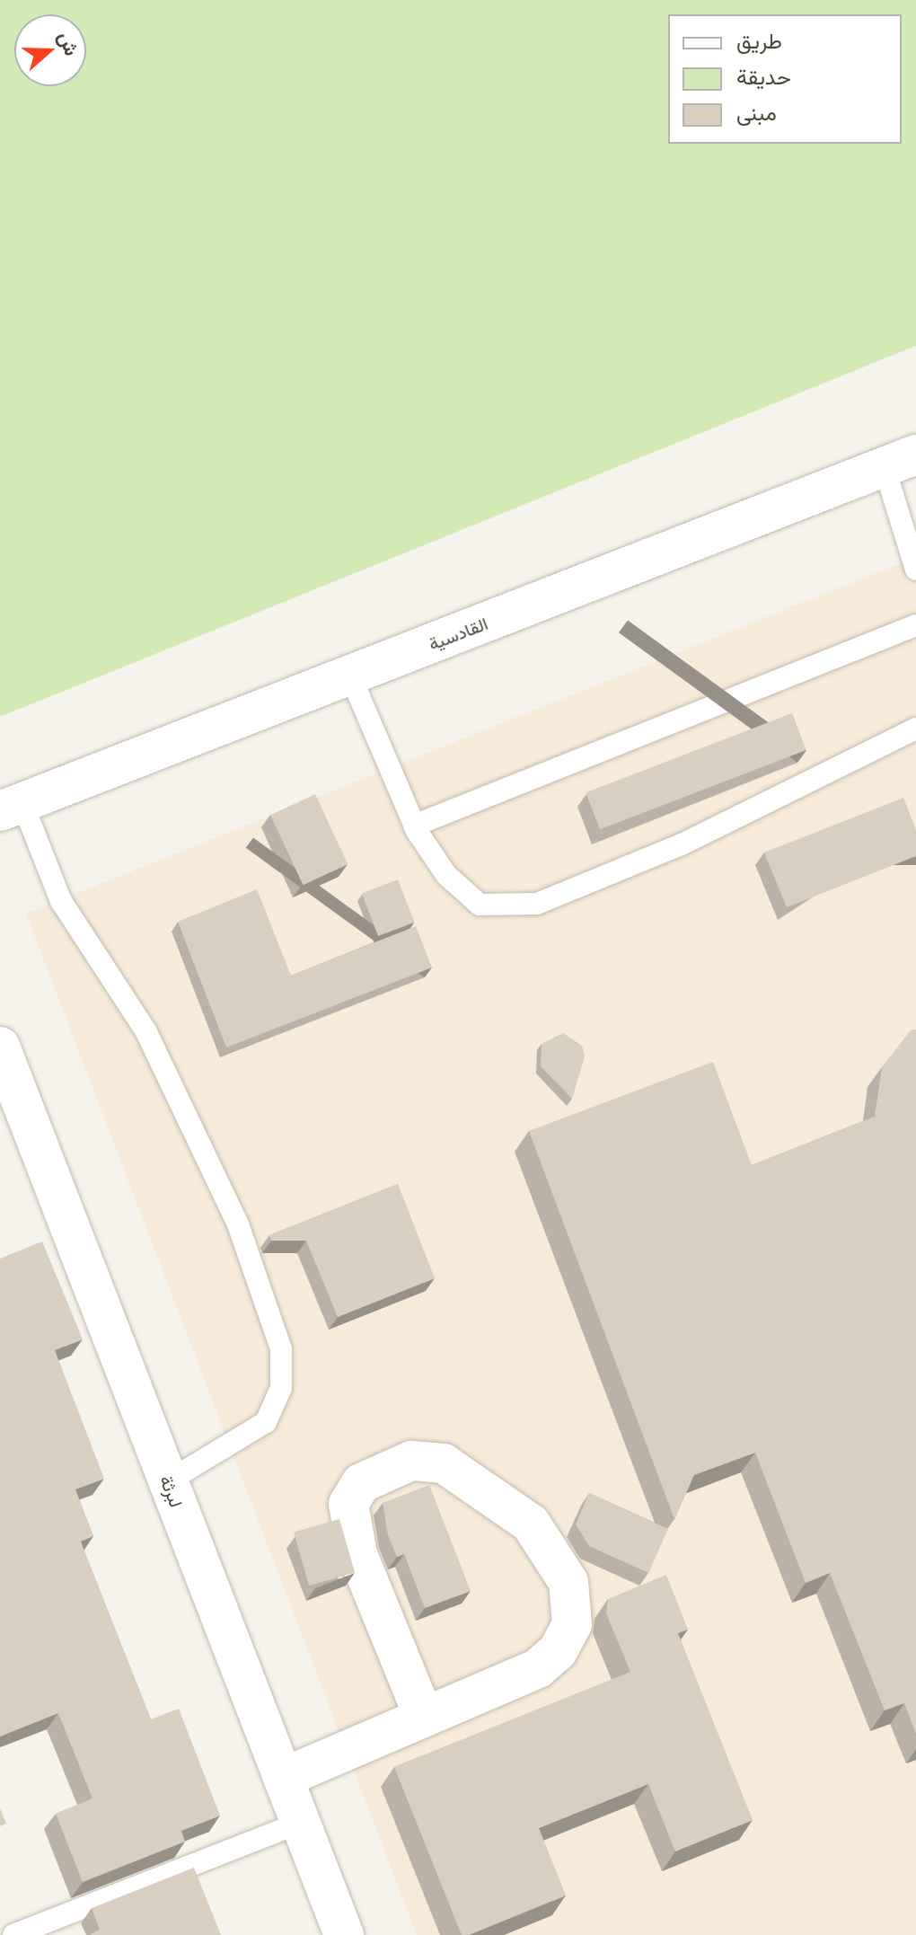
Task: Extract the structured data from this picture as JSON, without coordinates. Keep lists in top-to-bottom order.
{
  "streets": {
    "street": ["القادسية", "لبرثة"]
  },
  "legend": ["طريق", "حديقة", "مبنى"],
  "north": "right"
}
